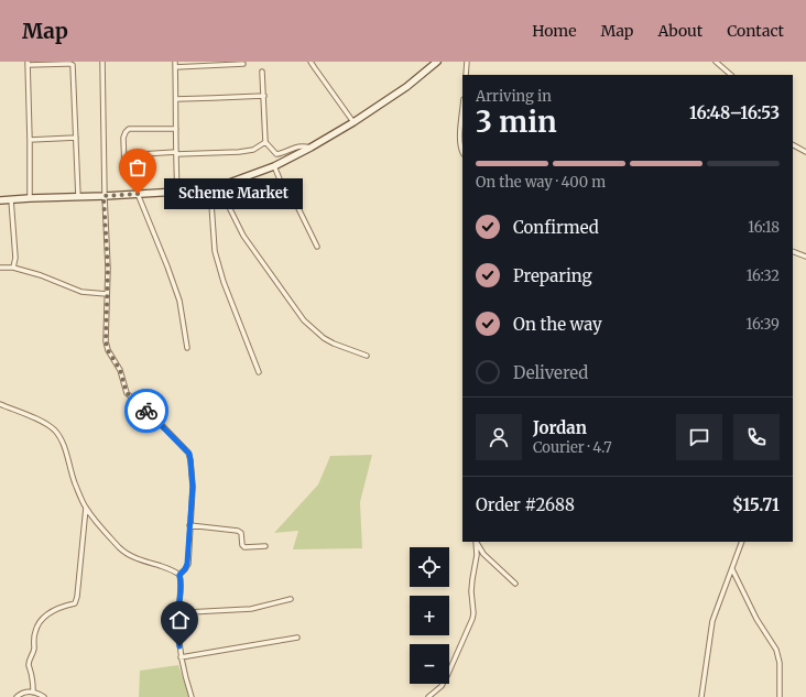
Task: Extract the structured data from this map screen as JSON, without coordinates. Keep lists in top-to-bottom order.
{
  "places": ["Scheme Market"],
  "page": {
    "header": "Map",
    "nav": [
      "Home",
      "Map",
      "About",
      "Contact"
    ],
    "heading": ["3 min", "Arriving in", "16:48–16:53"],
    "panel": [
      "Jordan",
      "Courier · 4.7",
      "Order #2688",
      "$15.71"
    ],
    "bar": "On the way · 400 m",
    "bubble": "Scheme Market",
    "list": [
      ["Confirmed", "16:18"],
      ["Preparing", "16:32"],
      ["On the way", "16:39"],
      "Delivered"
    ],
    "map_buttons": ["+", "−"]
  }
}
